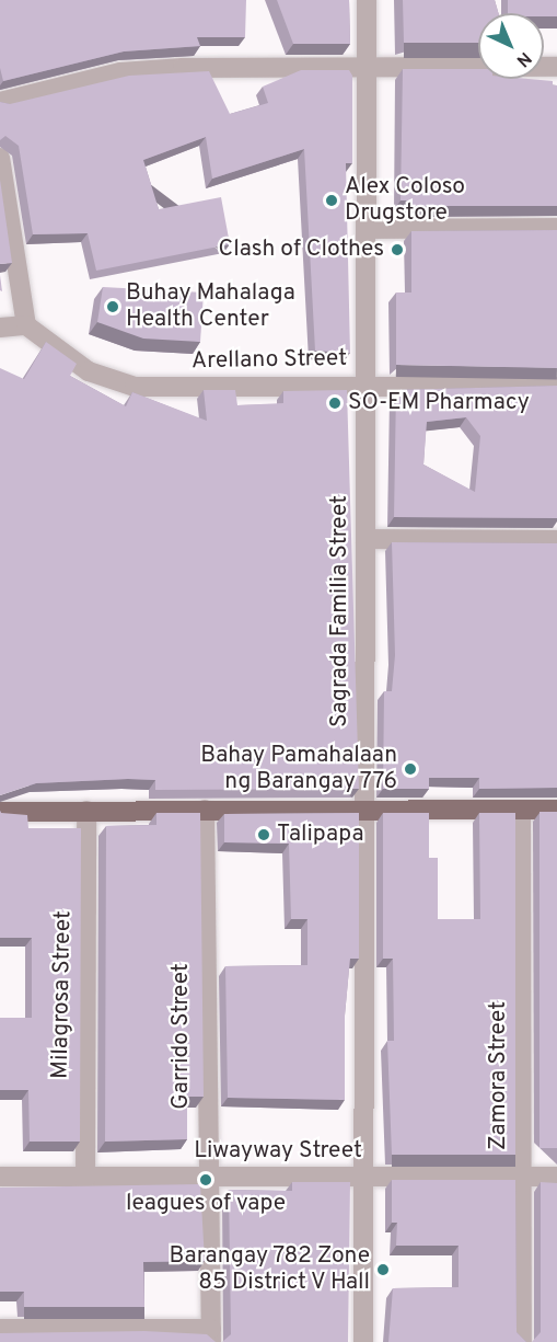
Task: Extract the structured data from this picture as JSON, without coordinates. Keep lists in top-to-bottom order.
{
  "streets": {
    "street": [
      "Arellano Street",
      "Sagrada Familia Street",
      "Milagrosa Street",
      "Garrido Street",
      "Zamora Street",
      "Liwayway Street"
    ]
  },
  "crossings": [
    ["Arellano Street", "Sagrada Familia Street"],
    ["Sagrada Familia Street", "Liwayway Street"],
    ["Milagrosa Street", "Liwayway Street"],
    ["Garrido Street", "Liwayway Street"],
    ["Zamora Street", "Liwayway Street"]
  ],
  "places": [
    "Alex Coloso Drugstore",
    "Clash of Clothes",
    "Buhay Mahalaga Health Center",
    "SO-EM Pharmacy",
    "Bahay Pamahalaan ng Barangay 776",
    "Talipapa",
    "leagues of vape",
    "Barangay 782 Zone 85 District V Hall"
  ],
  "north": "bottom right"
}
